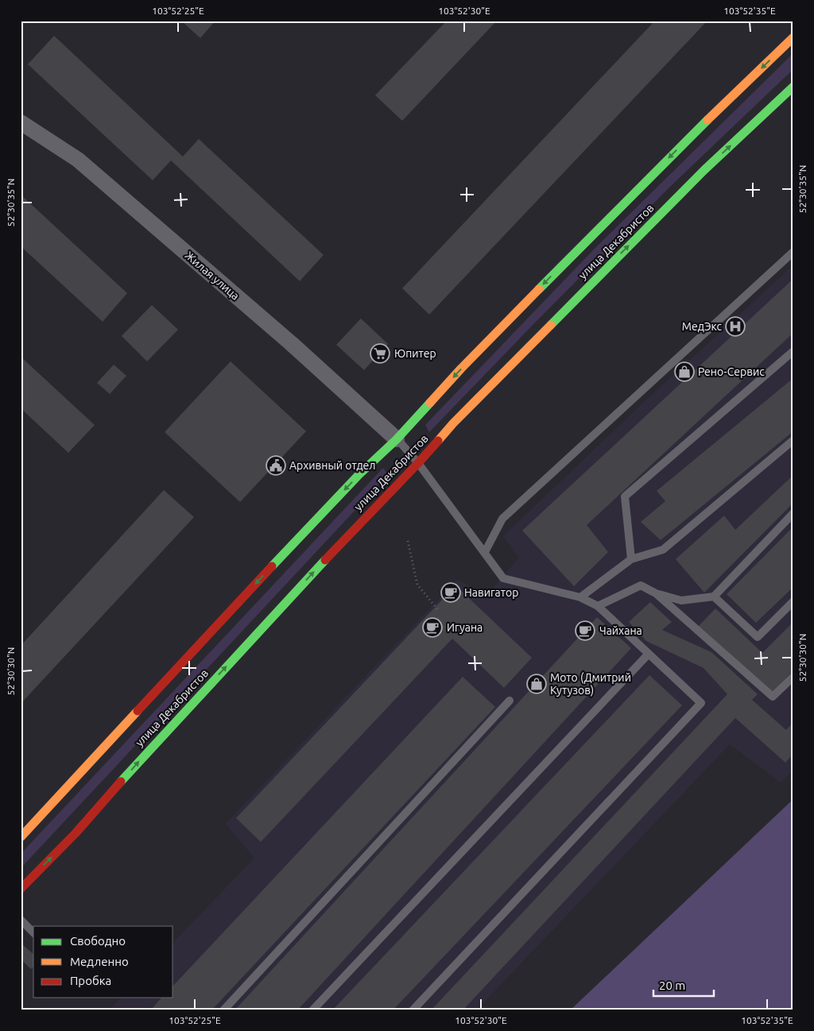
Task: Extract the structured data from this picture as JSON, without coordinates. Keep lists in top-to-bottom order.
{
  "streets": {
    "street": ["улица Декабристов", "Жилая улица"]
  },
  "crossings": [
    ["улица Декабристов", "Жилая улица"]
  ],
  "places": {
    "hospital": ["МедЭкс"],
    "supermarket": ["Юпитер"],
    "shop": ["Рено-Сервис", "Мото (Дмитрий Кутузов)"],
    "public building": ["Архивный отдел"],
    "cafe": ["Навигатор", "Игуана", "Чайхана"]
  },
  "legend": ["Свободно", "Медленно", "Пробка"],
  "scale_bar": "20 m",
  "coordinates": [
    "103°52'25\"E",
    "103°52'30\"E",
    "103°52'35\"E",
    "52°30'35\"N",
    "52°30'30\"N"
  ]
}
